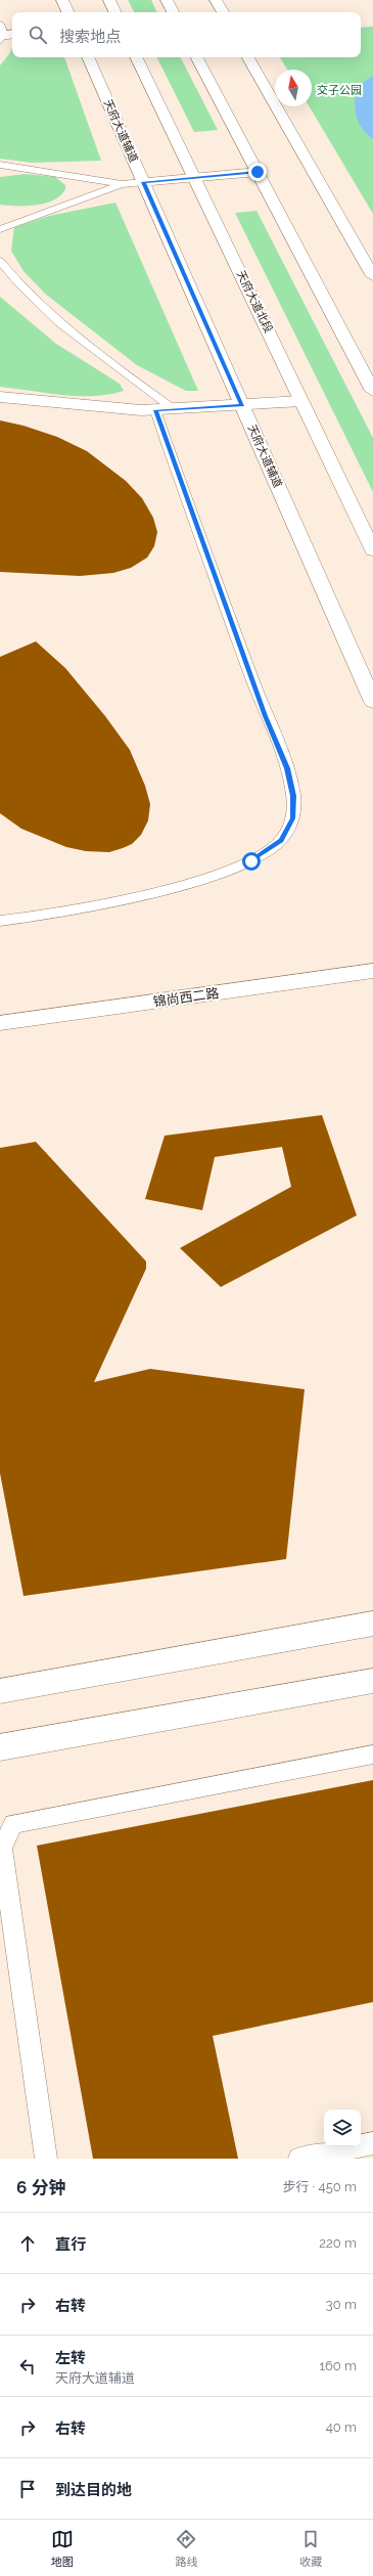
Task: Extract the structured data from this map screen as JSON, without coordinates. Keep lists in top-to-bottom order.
{
  "streets": {
    "street": ["天府大道辅道", "天府大道北段", "锦尚西二路"]
  },
  "parks": ["交子公园"],
  "north": "top",
  "page": {
    "search": "搜索地点",
    "heading": ["6 分钟", "步行 · 450 m"],
    "list": [
      ["直行", "220 m"],
      ["右转", "30 m"],
      ["左转", "天府大道辅道", "160 m"],
      ["右转", "40 m"],
      "到达目的地"
    ],
    "nav": ["地图", "路线", "收藏"]
  }
}
